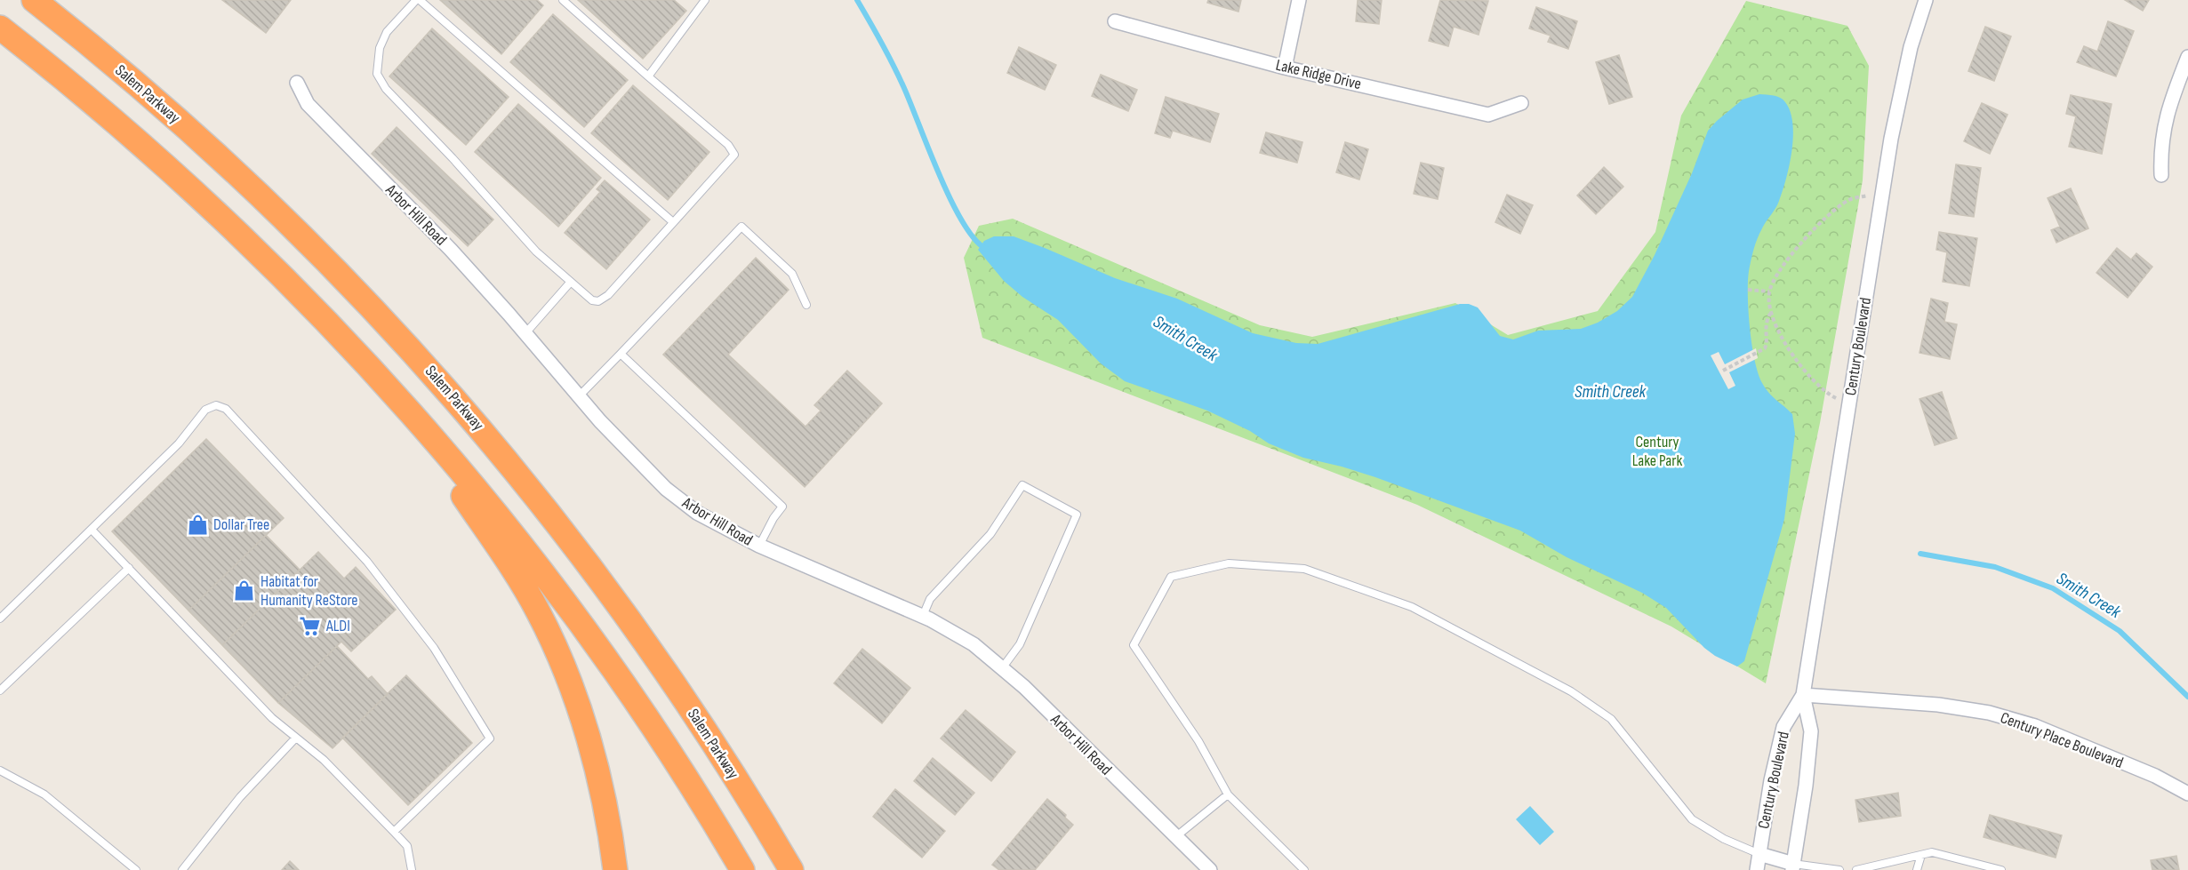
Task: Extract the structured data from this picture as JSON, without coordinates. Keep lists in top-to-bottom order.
{
  "streets": {
    "highway": ["Salem Parkway"],
    "street": [
      "Lake Ridge Drive",
      "Arbor Hill Road",
      "Century Boulevard",
      "Century Place Boulevard"
    ]
  },
  "crossings": [
    ["Century Boulevard", "Century Place Boulevard"]
  ],
  "water": ["Smith Creek"],
  "parks": ["Century Lake Park"],
  "places": {
    "shop": ["Dollar Tree", "Habitat for Humanity ReStore"],
    "supermarket": ["ALDI"]
  }
}
